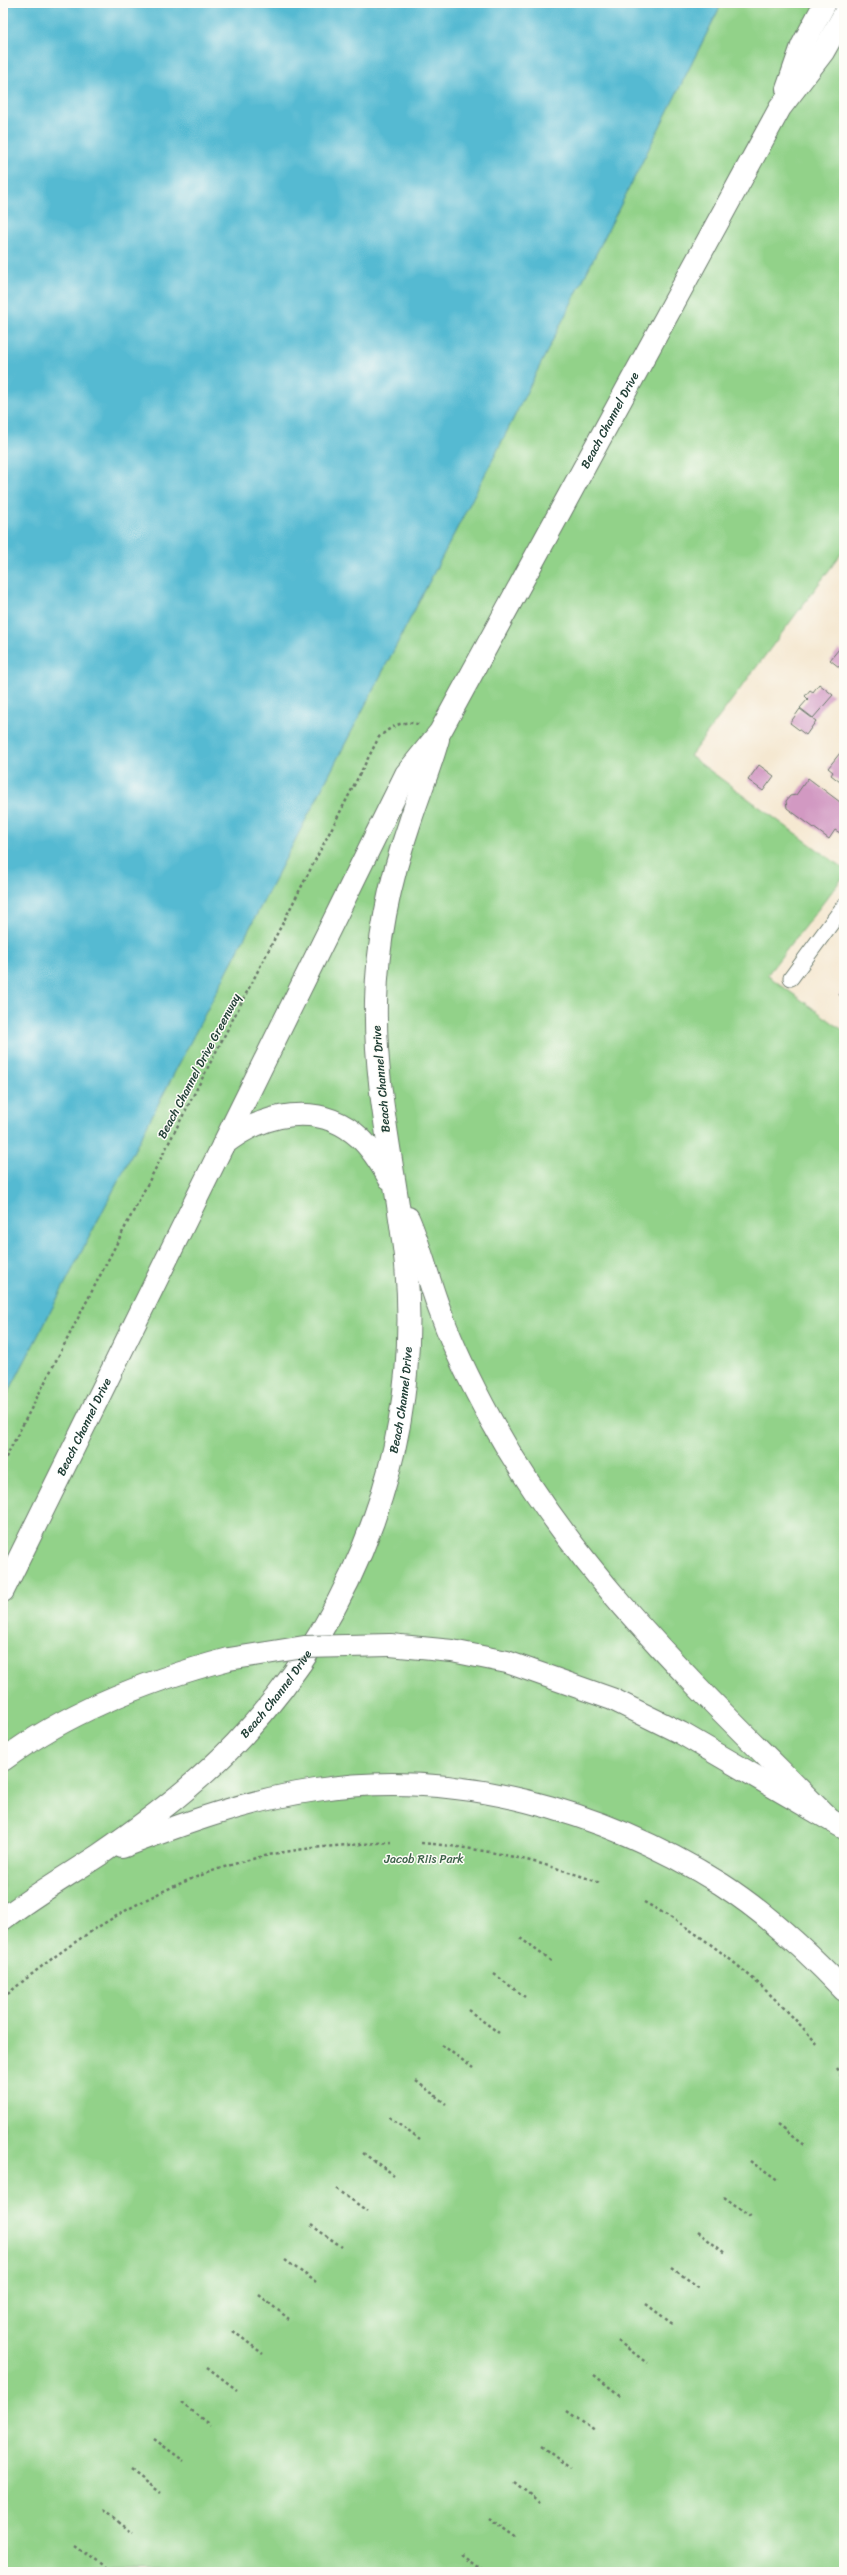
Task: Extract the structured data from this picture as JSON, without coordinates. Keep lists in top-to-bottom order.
{
  "streets": {
    "main road": ["Beach Channel Drive"],
    "path": ["Beach Channel Drive Greenway"]
  },
  "crossings": [
    ["Beach Channel Drive", "Beach Channel Drive Greenway"]
  ],
  "parks": ["Jacob Riis Park"]
}
